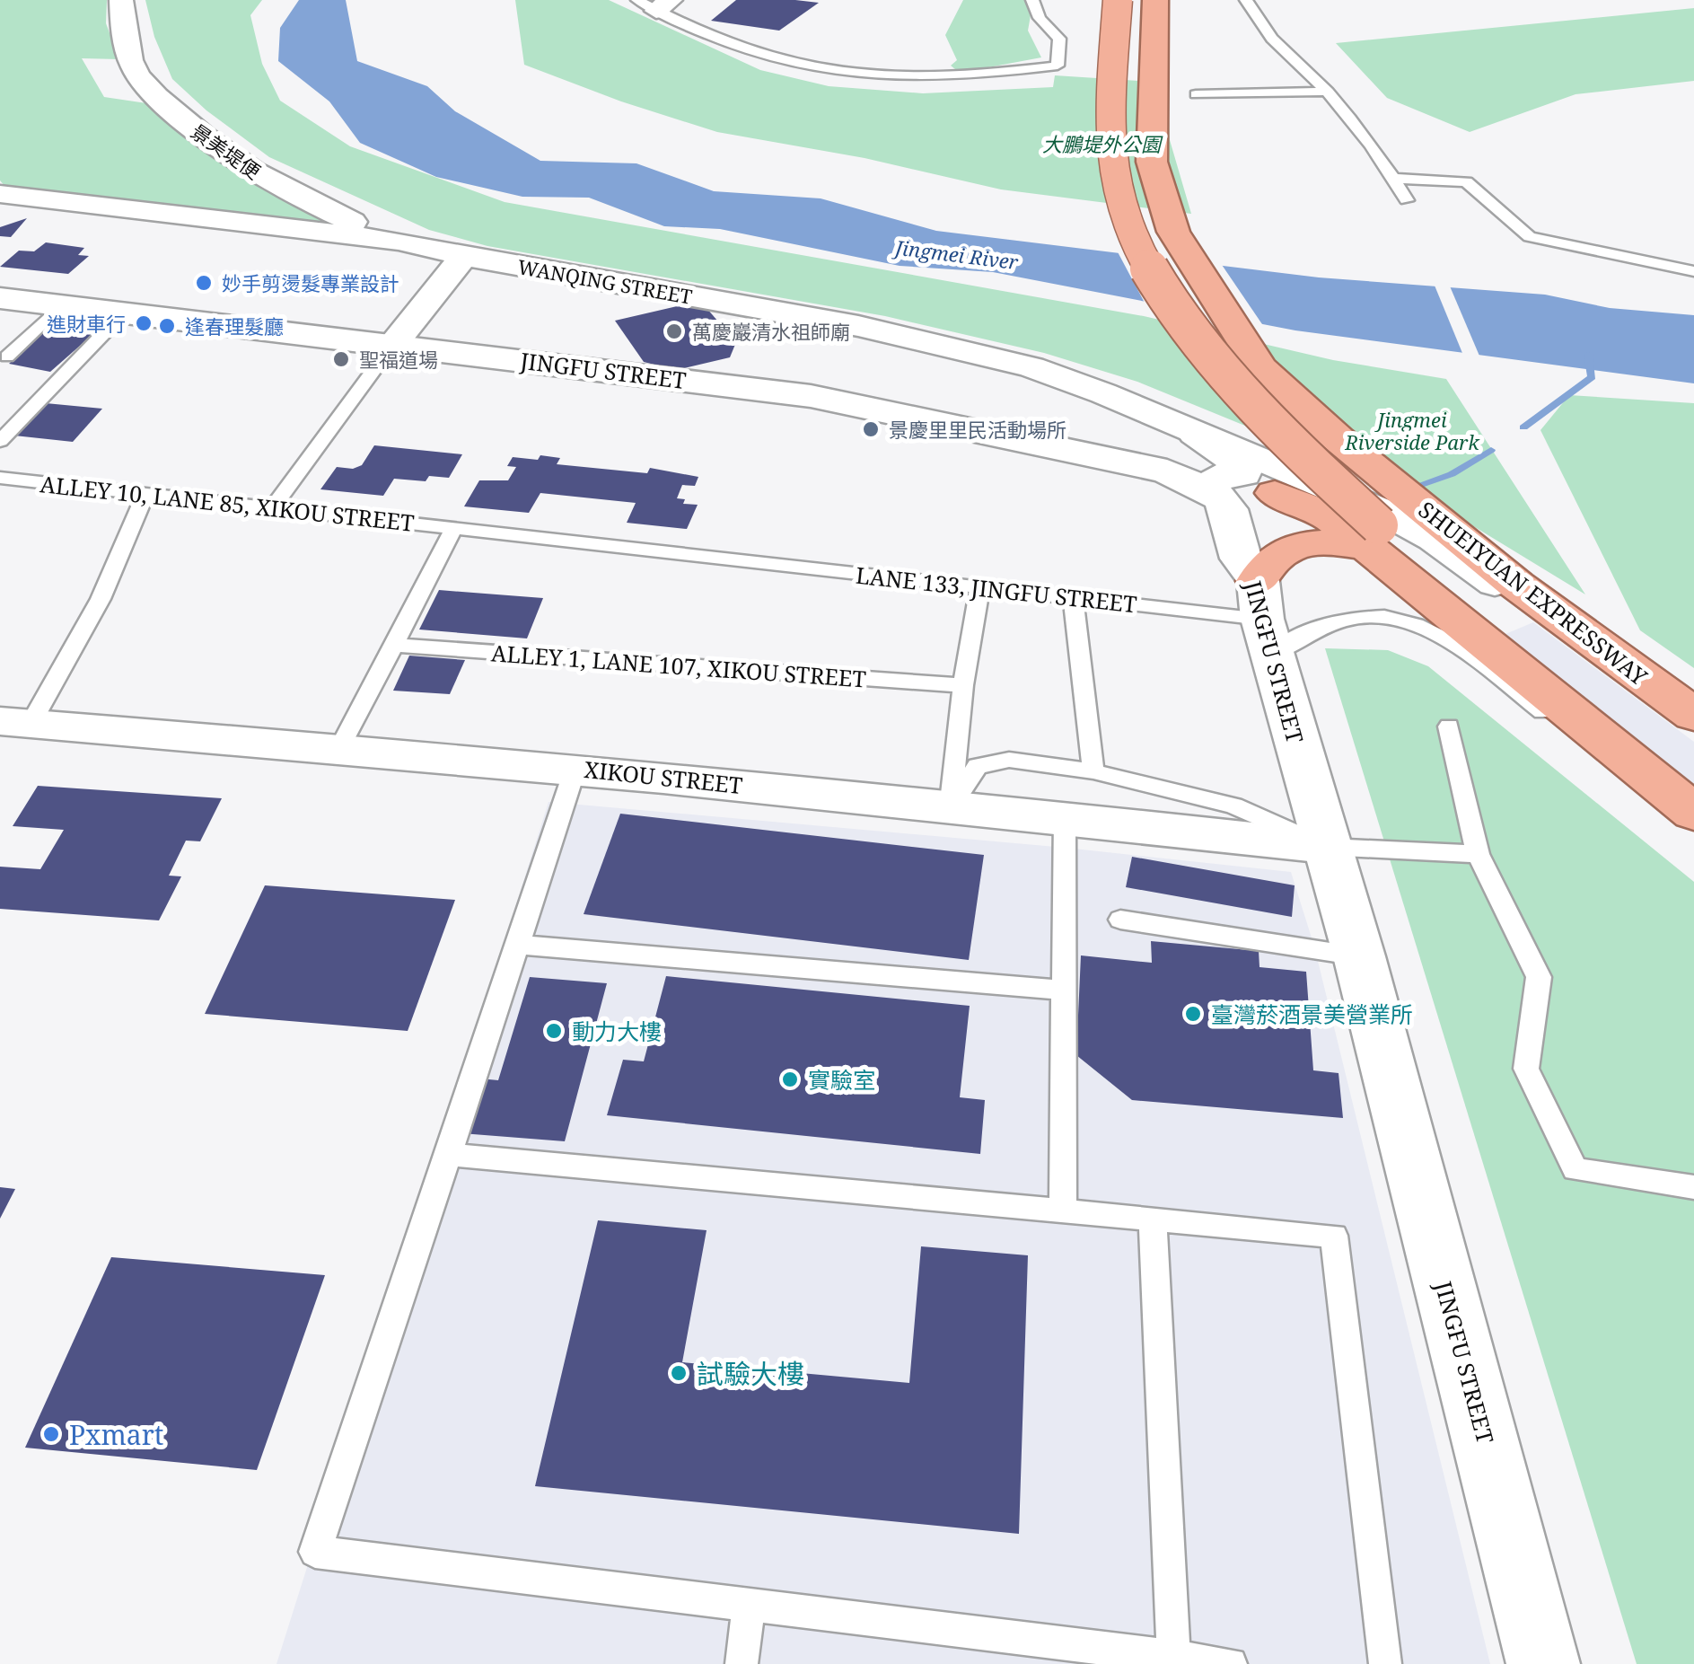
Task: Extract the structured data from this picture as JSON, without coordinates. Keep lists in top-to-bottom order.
{
  "streets": {
    "street": [
      "景美堤便",
      "WANQING STREET",
      "JINGFU STREET",
      "XIKOU STREET"
    ],
    "lane": ["ALLEY 10, LANE 85, XIKOU STREET", "LANE 133, JINGFU STREET", "ALLEY 1, LANE 107, XIKOU STREET"]
  },
  "crossings": [
    ["景美堤便", "WANQING STREET"],
    ["WANQING STREET", "JINGFU STREET"],
    ["JINGFU STREET", "LANE 133, JINGFU STREET"],
    ["JINGFU STREET", "XIKOU STREET"],
    ["ALLEY 10, LANE 85, XIKOU STREET", "LANE 133, JINGFU STREET"]
  ],
  "water": ["Jingmei River"],
  "parks": ["大鵬堤外公園", "Jingmei Riverside Park"],
  "places": [
    "妙手剪燙髮專業設計",
    "進財車行",
    "逢春理髮廳",
    "萬慶巖清水祖師廟",
    "聖福道場",
    "景慶里里民活動場所",
    "臺灣菸酒景美營業所",
    "動力大樓",
    "實驗室",
    "試驗大樓",
    "Pxmart"
  ]
}
